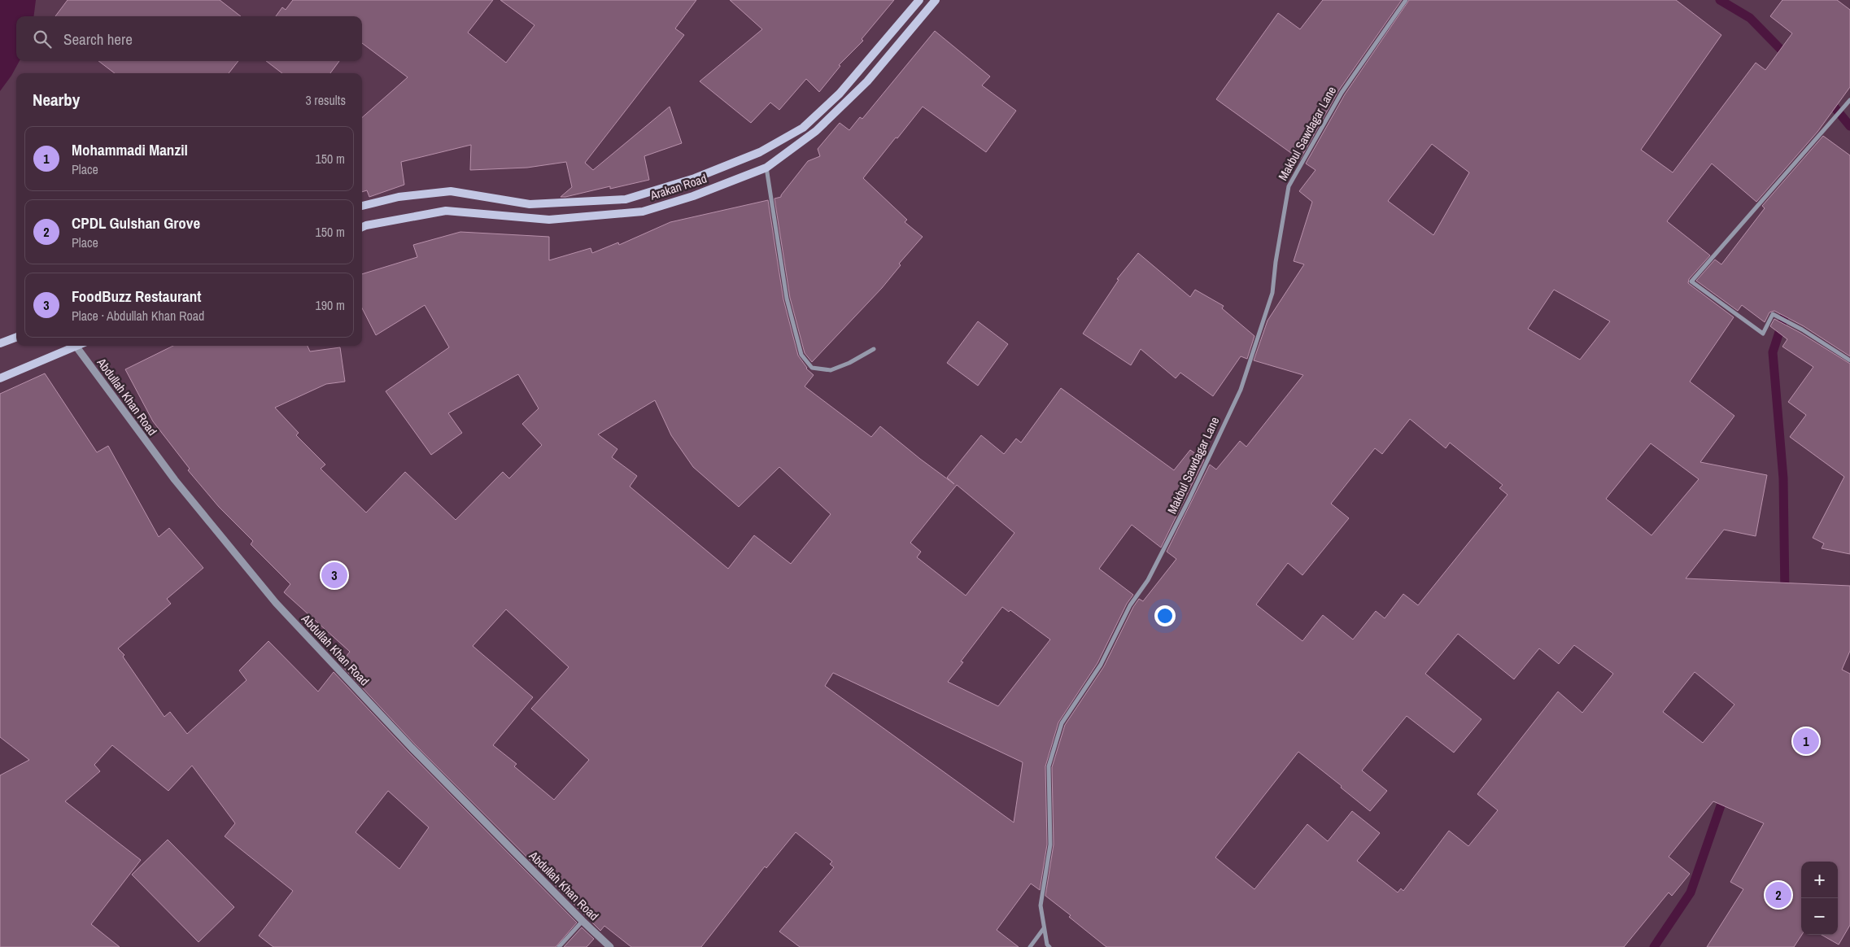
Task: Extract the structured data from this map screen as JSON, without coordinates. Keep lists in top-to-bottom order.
{
  "streets": {
    "main road": ["Arakan Road"],
    "street": ["Makbul Sawdagar Lane", "Abdullah Khan Road"]
  },
  "page": {
    "search": "Search here",
    "heading": ["Nearby", "3 results"],
    "list": [
      {
        "mark": "1",
        "name": "Mohammadi Manzil",
        "note": "Place",
        "value": "150 m"
      },
      {
        "mark": "2",
        "name": "CPDL Gulshan Grove",
        "note": "Place",
        "value": "150 m"
      },
      {
        "mark": "3",
        "name": "FoodBuzz Restaurant",
        "note": "Place · Abdullah Khan Road",
        "value": "190 m"
      }
    ],
    "pins": ["3", "1", "2"],
    "map_buttons": ["+", "−"]
  }
}
